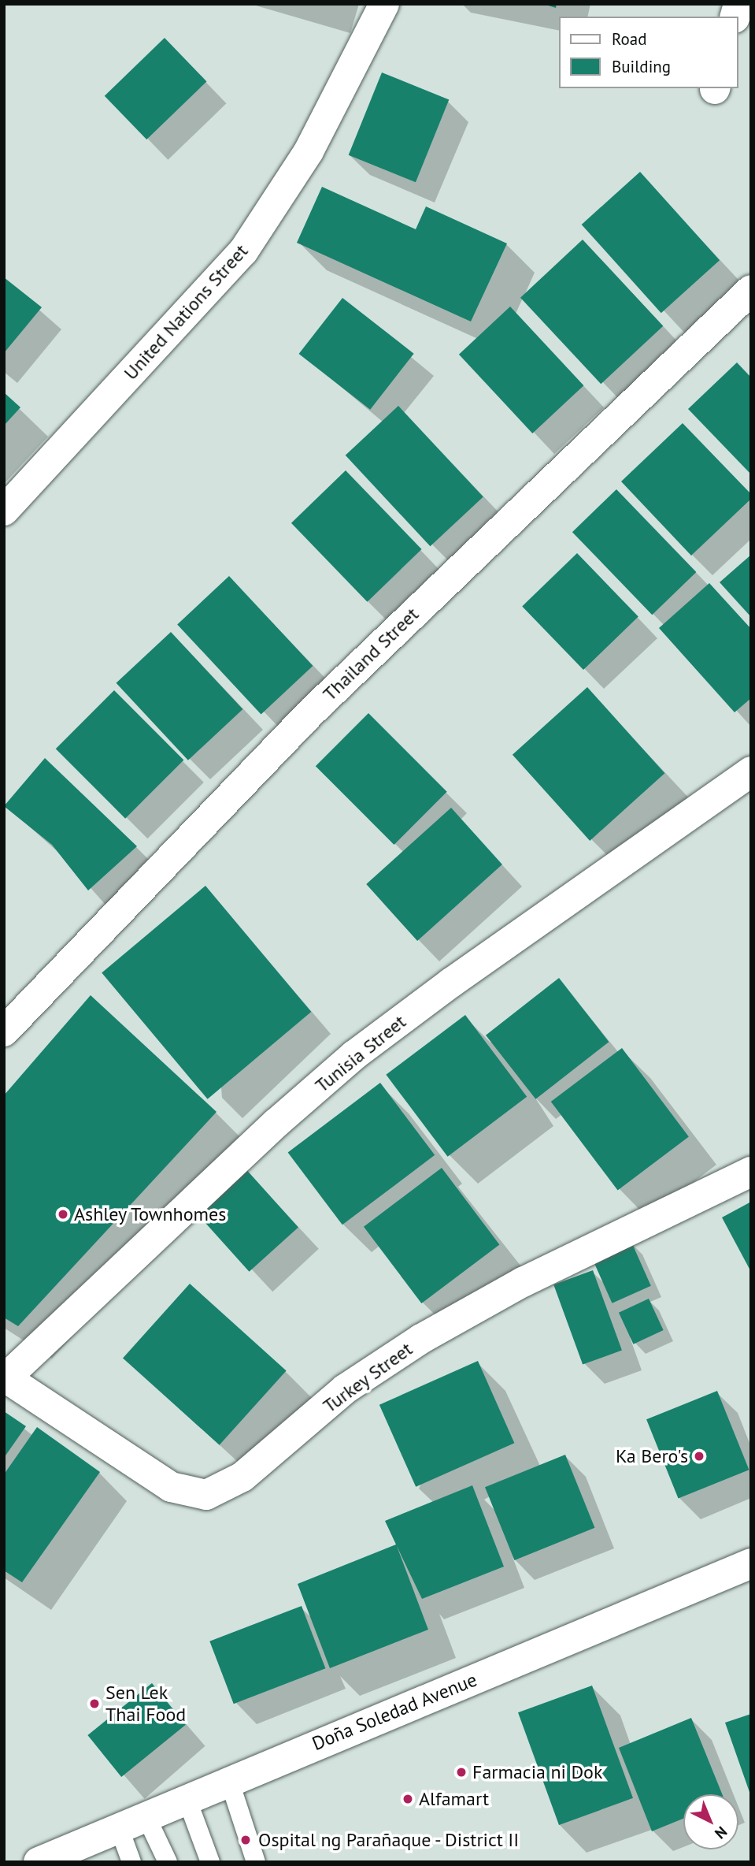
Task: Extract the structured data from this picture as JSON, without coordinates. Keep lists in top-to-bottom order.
{
  "streets": {
    "street": [
      "United Nations Street",
      "Thailand Street",
      "Tunisia Street",
      "Turkey Street",
      "Doña Soledad Avenue"
    ]
  },
  "crossings": [
    ["Tunisia Street", "Turkey Street"]
  ],
  "places": [
    "Ashley Townhomes",
    "Ka Bero's",
    "Sen Lek Thai Food",
    "Farmacia ni Dok",
    "Alfamart",
    "Ospital ng Parañaque - District II"
  ],
  "legend": ["Road", "Building"],
  "north": "bottom right"
}
